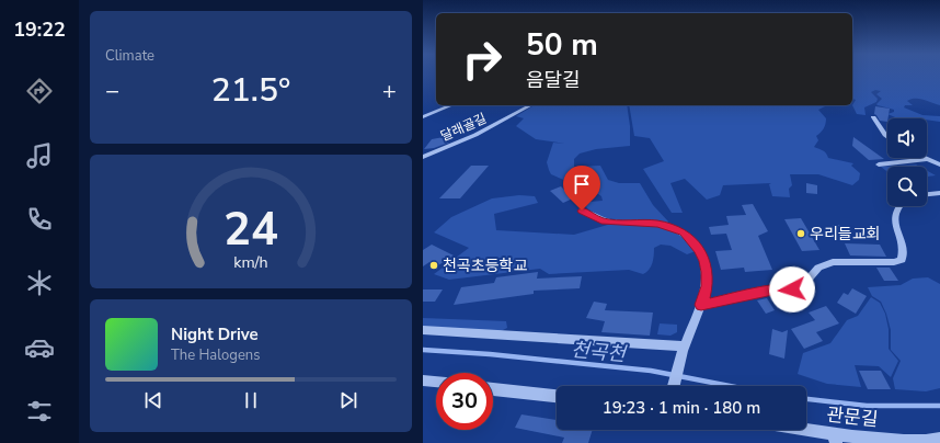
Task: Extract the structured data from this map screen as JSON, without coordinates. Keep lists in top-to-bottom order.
{
  "streets": {
    "street": ["달래골길", "관문길"]
  },
  "water": ["천곡천"],
  "places": ["우리들교회", "천곡초등학교"],
  "page": {
    "tabs": "19:22",
    "tile": "Climate",
    "turn": ["50 m", "음달길"],
    "heat": ["−", "21.5°", "+"],
    "song": ["Night Drive", "The Halogens"],
    "limit": "30",
    "trip": "19:23 · 1 min · 180 m",
    "gauge": ["24", "km/h"]
  }
}
